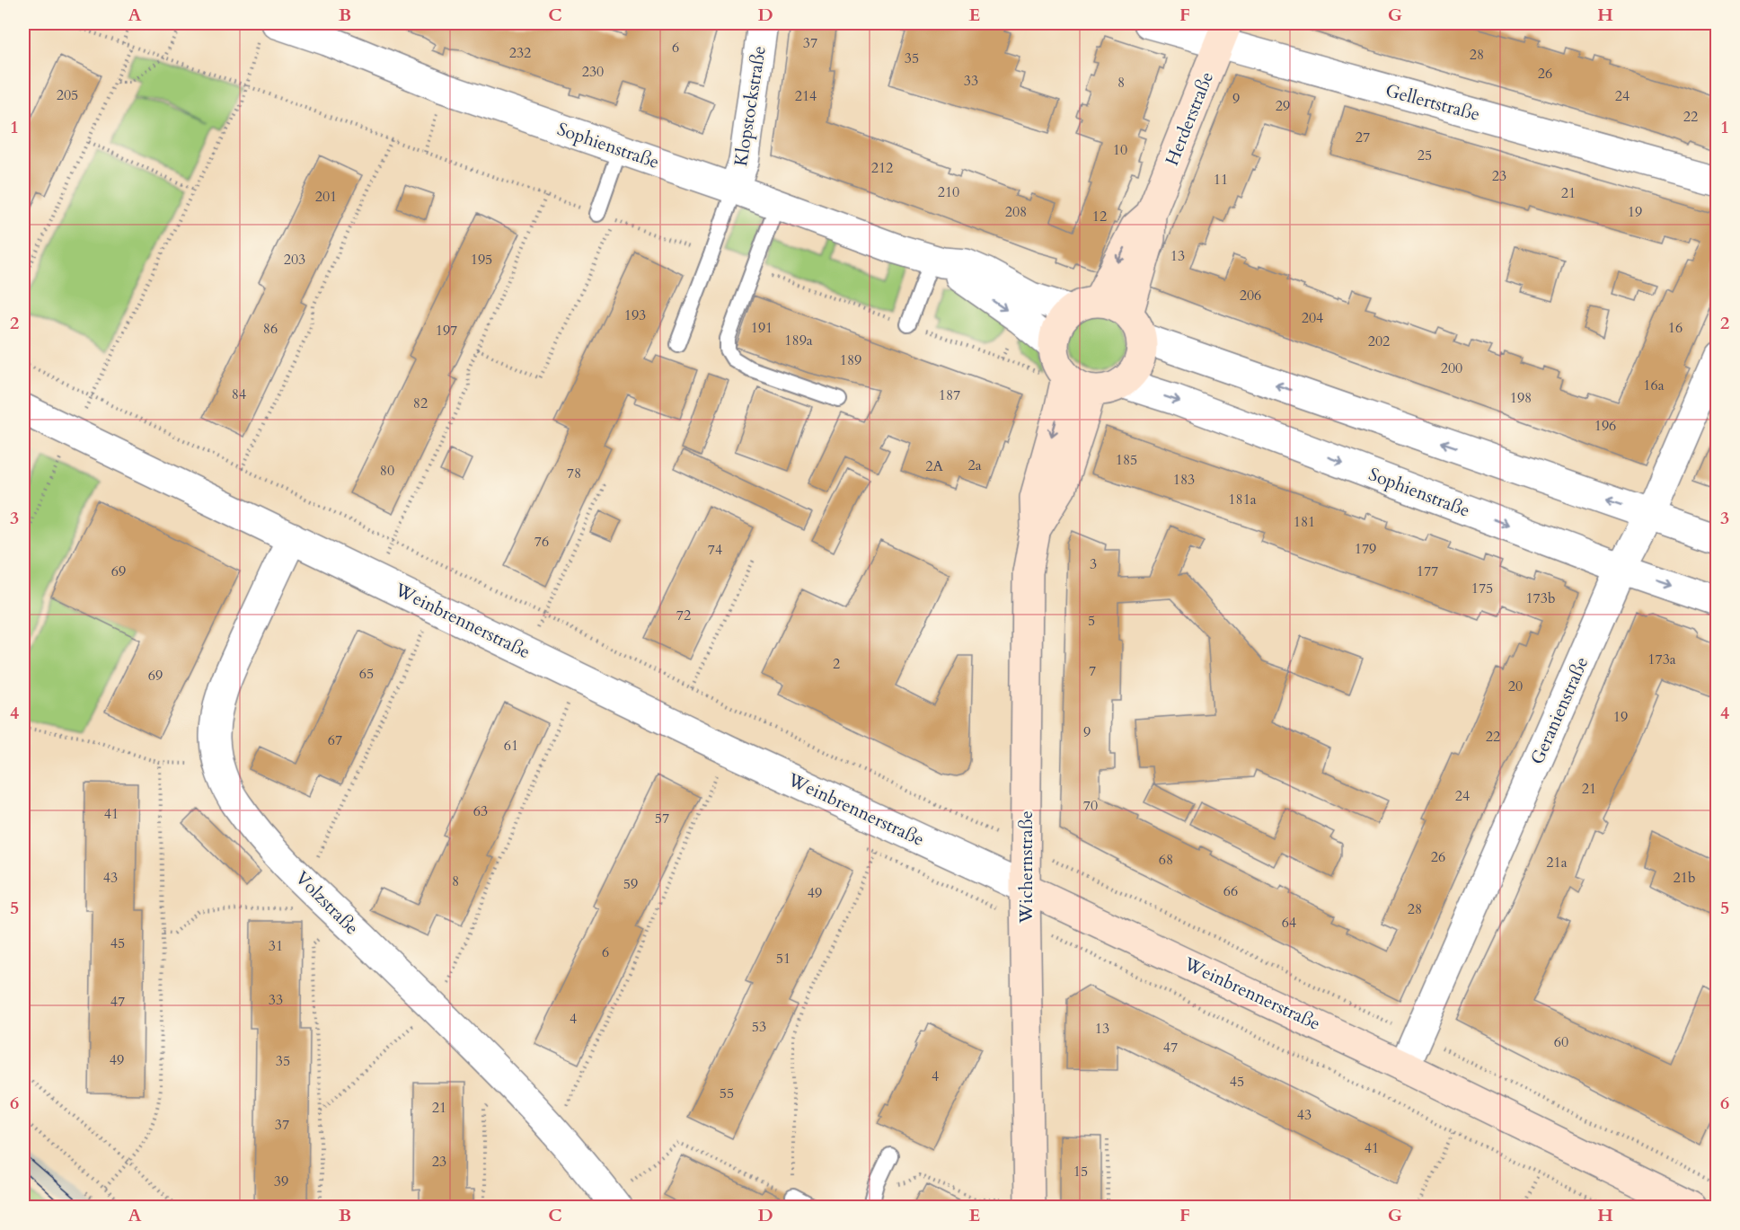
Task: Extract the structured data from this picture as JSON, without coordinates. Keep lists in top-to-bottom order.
{
  "streets": {
    "street": [
      "Gellertstraße",
      "Klopstockstraße",
      "Herderstraße",
      "Sophienstraße",
      "Weinbrennerstraße",
      "Geranienstraße",
      "Wichernstraße",
      "Volzstraße"
    ]
  },
  "crossings": [
    ["Gellertstraße", "Herderstraße"],
    ["Klopstockstraße", "Sophienstraße"],
    ["Herderstraße", "Sophienstraße"],
    ["Herderstraße", "Wichernstraße"],
    ["Sophienstraße", "Geranienstraße"],
    ["Sophienstraße", "Wichernstraße"],
    ["Weinbrennerstraße", "Geranienstraße"],
    ["Weinbrennerstraße", "Wichernstraße"],
    ["Weinbrennerstraße", "Volzstraße"]
  ],
  "house_numbers": [
    "37",
    "6",
    "232",
    "28",
    "35",
    "230",
    "26",
    "33",
    "8",
    "205",
    "214",
    "24",
    "9",
    "29",
    "22",
    "27",
    "10",
    "25",
    "212",
    "23",
    "11",
    "210",
    "21",
    "201",
    "208",
    "19",
    "12",
    "13",
    "203",
    "195",
    "206",
    "193",
    "204",
    "191",
    "16",
    "86",
    "197",
    "189a",
    "202",
    "189",
    "200",
    "16a",
    "84",
    "187",
    "198",
    "82",
    "196",
    "185",
    "2a",
    "2A",
    "80",
    "78",
    "183",
    "181a",
    "181",
    "76",
    "179",
    "74",
    "3",
    "69",
    "177",
    "175",
    "173b",
    "72",
    "5",
    "173a",
    "2",
    "7",
    "65",
    "69",
    "20",
    "19",
    "9",
    "22",
    "67",
    "61",
    "21",
    "24",
    "70",
    "63",
    "41",
    "57",
    "26",
    "68",
    "21a",
    "43",
    "21b",
    "8",
    "59",
    "66",
    "49",
    "28",
    "64",
    "45",
    "31",
    "6",
    "51",
    "33",
    "47",
    "4",
    "53",
    "13",
    "60",
    "47",
    "49",
    "35",
    "4",
    "45",
    "55",
    "21",
    "43",
    "37",
    "41",
    "23",
    "15",
    "39"
  ],
  "grid": {
    "columns": [
      "A",
      "B",
      "C",
      "D",
      "E",
      "F",
      "G",
      "H"
    ],
    "rows": [
      "1",
      "2",
      "3",
      "4",
      "5",
      "6"
    ]
  }
}
